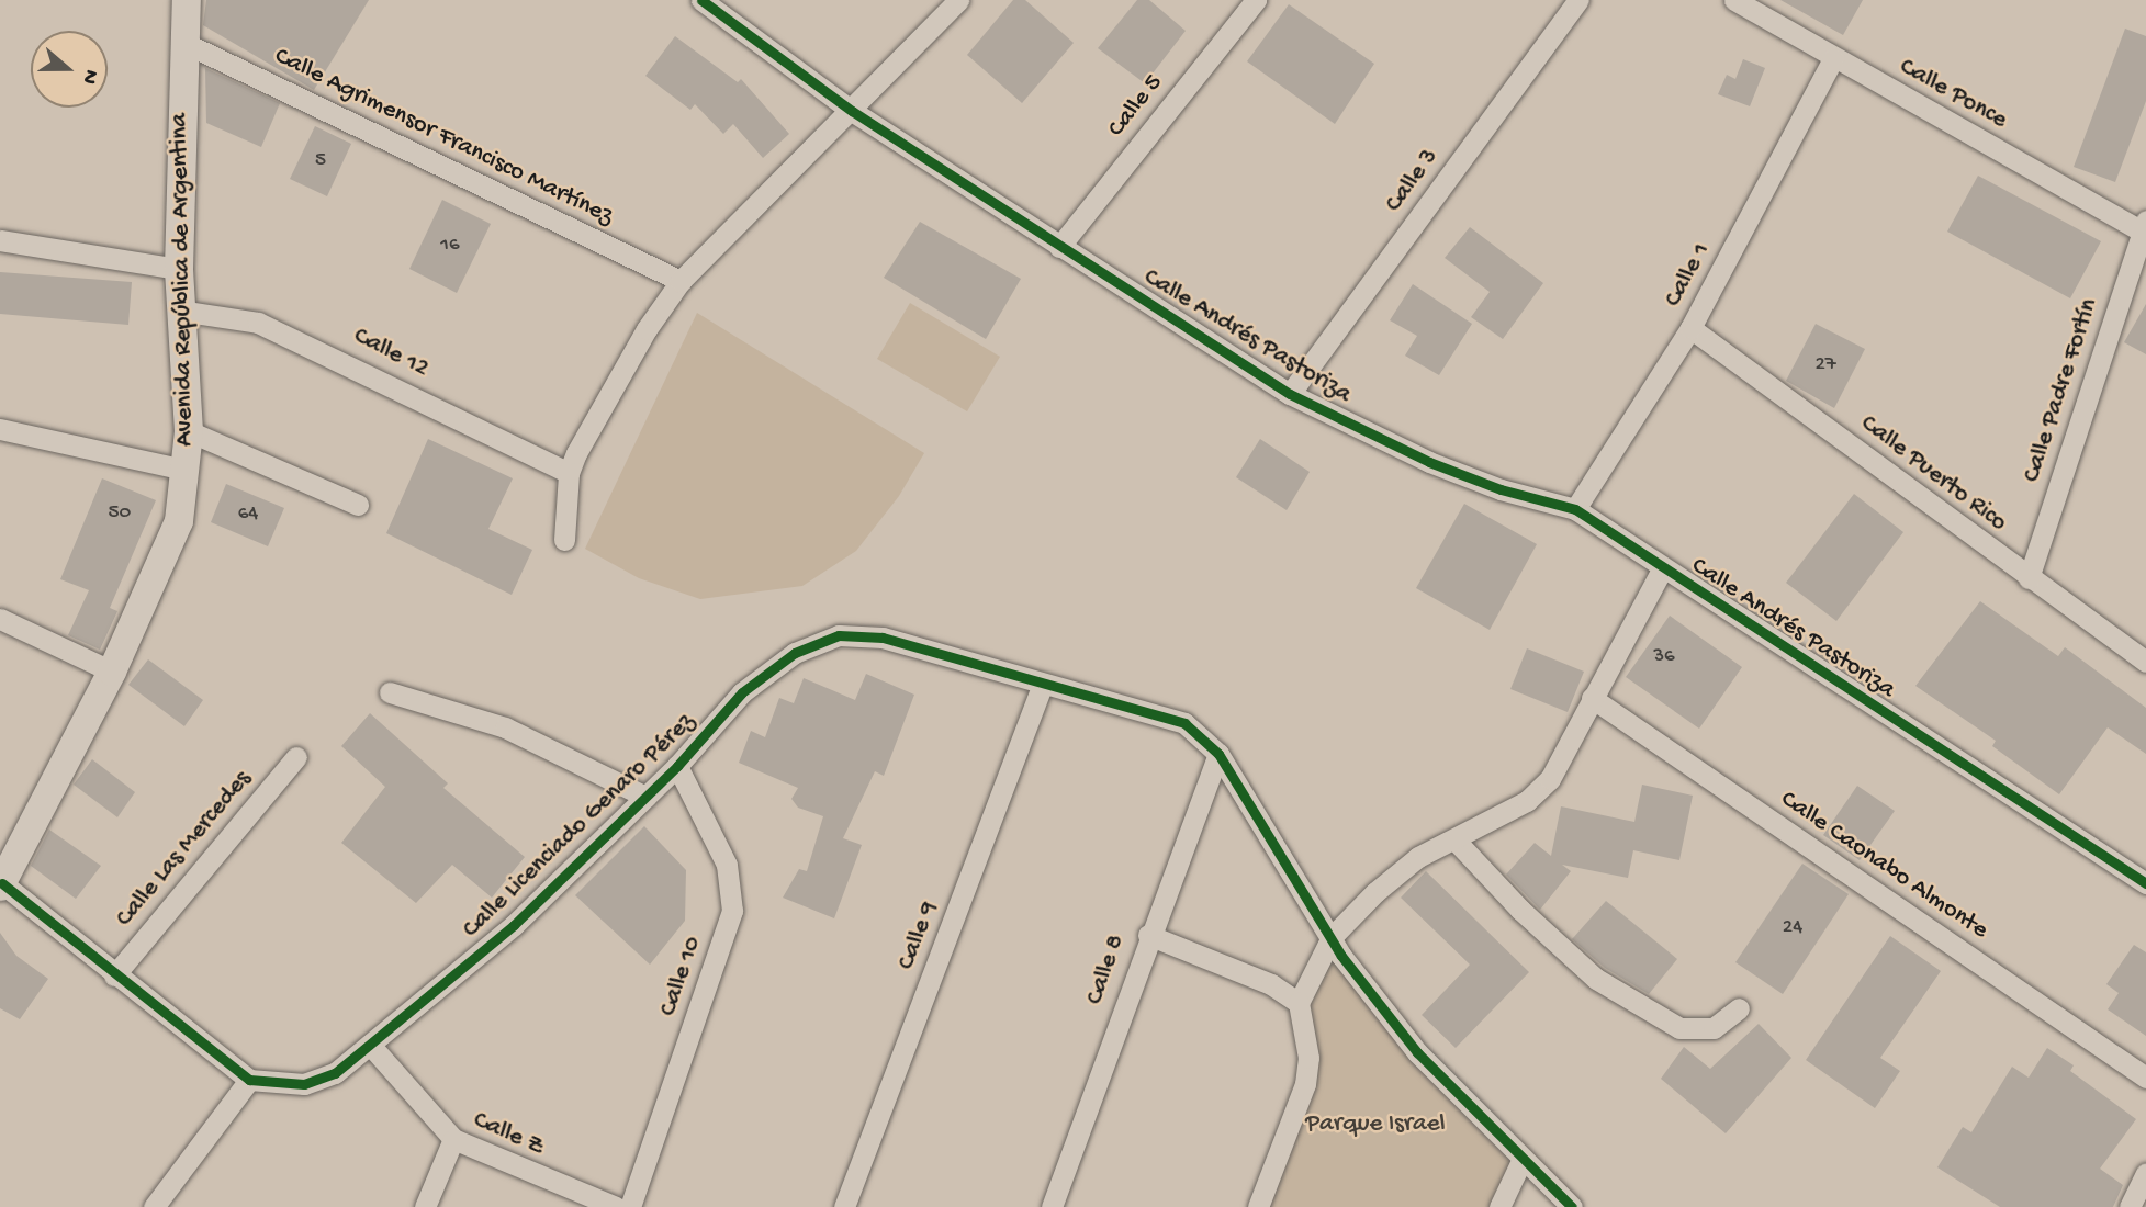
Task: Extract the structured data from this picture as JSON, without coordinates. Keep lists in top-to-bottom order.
{
  "streets": {
    "main road": ["Avenida República de Argentina"],
    "street": [
      "Calle Ponce",
      "Calle 5",
      "Calle Agrimensor Francisco Martínez",
      "Calle 3",
      "Calle 1",
      "Calle Andrés Pastoriza",
      "Calle 12",
      "Calle Padre Fortín",
      "Calle Puerto Rico",
      "Calle Licenciado Genaro Pérez",
      "Calle Las Mercedes",
      "Calle Caonabo Almonte",
      "Calle 9",
      "Calle 8",
      "Calle 10",
      "Calle Z"
    ]
  },
  "crossings": [
    ["Calle Ponce", "Calle 1"],
    ["Calle Ponce", "Calle Padre Fortín"],
    ["Calle 5", "Calle Andrés Pastoriza"],
    ["Calle Agrimensor Francisco Martínez", "Avenida República de Argentina"],
    ["Calle 3", "Calle Andrés Pastoriza"],
    ["Calle 1", "Calle Andrés Pastoriza"],
    ["Calle 1", "Calle Puerto Rico"],
    ["Avenida República de Argentina", "Calle 12"],
    ["Calle Padre Fortín", "Calle Puerto Rico"],
    ["Calle Licenciado Genaro Pérez", "Calle 9"],
    ["Calle Licenciado Genaro Pérez", "Calle 8"],
    ["Calle Licenciado Genaro Pérez", "Calle 10"],
    ["Calle Licenciado Genaro Pérez", "Calle Z"]
  ],
  "parks": ["Parque Israel"],
  "house_numbers": [
    "5",
    "16",
    "27",
    "50",
    "64",
    "36",
    "24"
  ],
  "north": "right"
}
